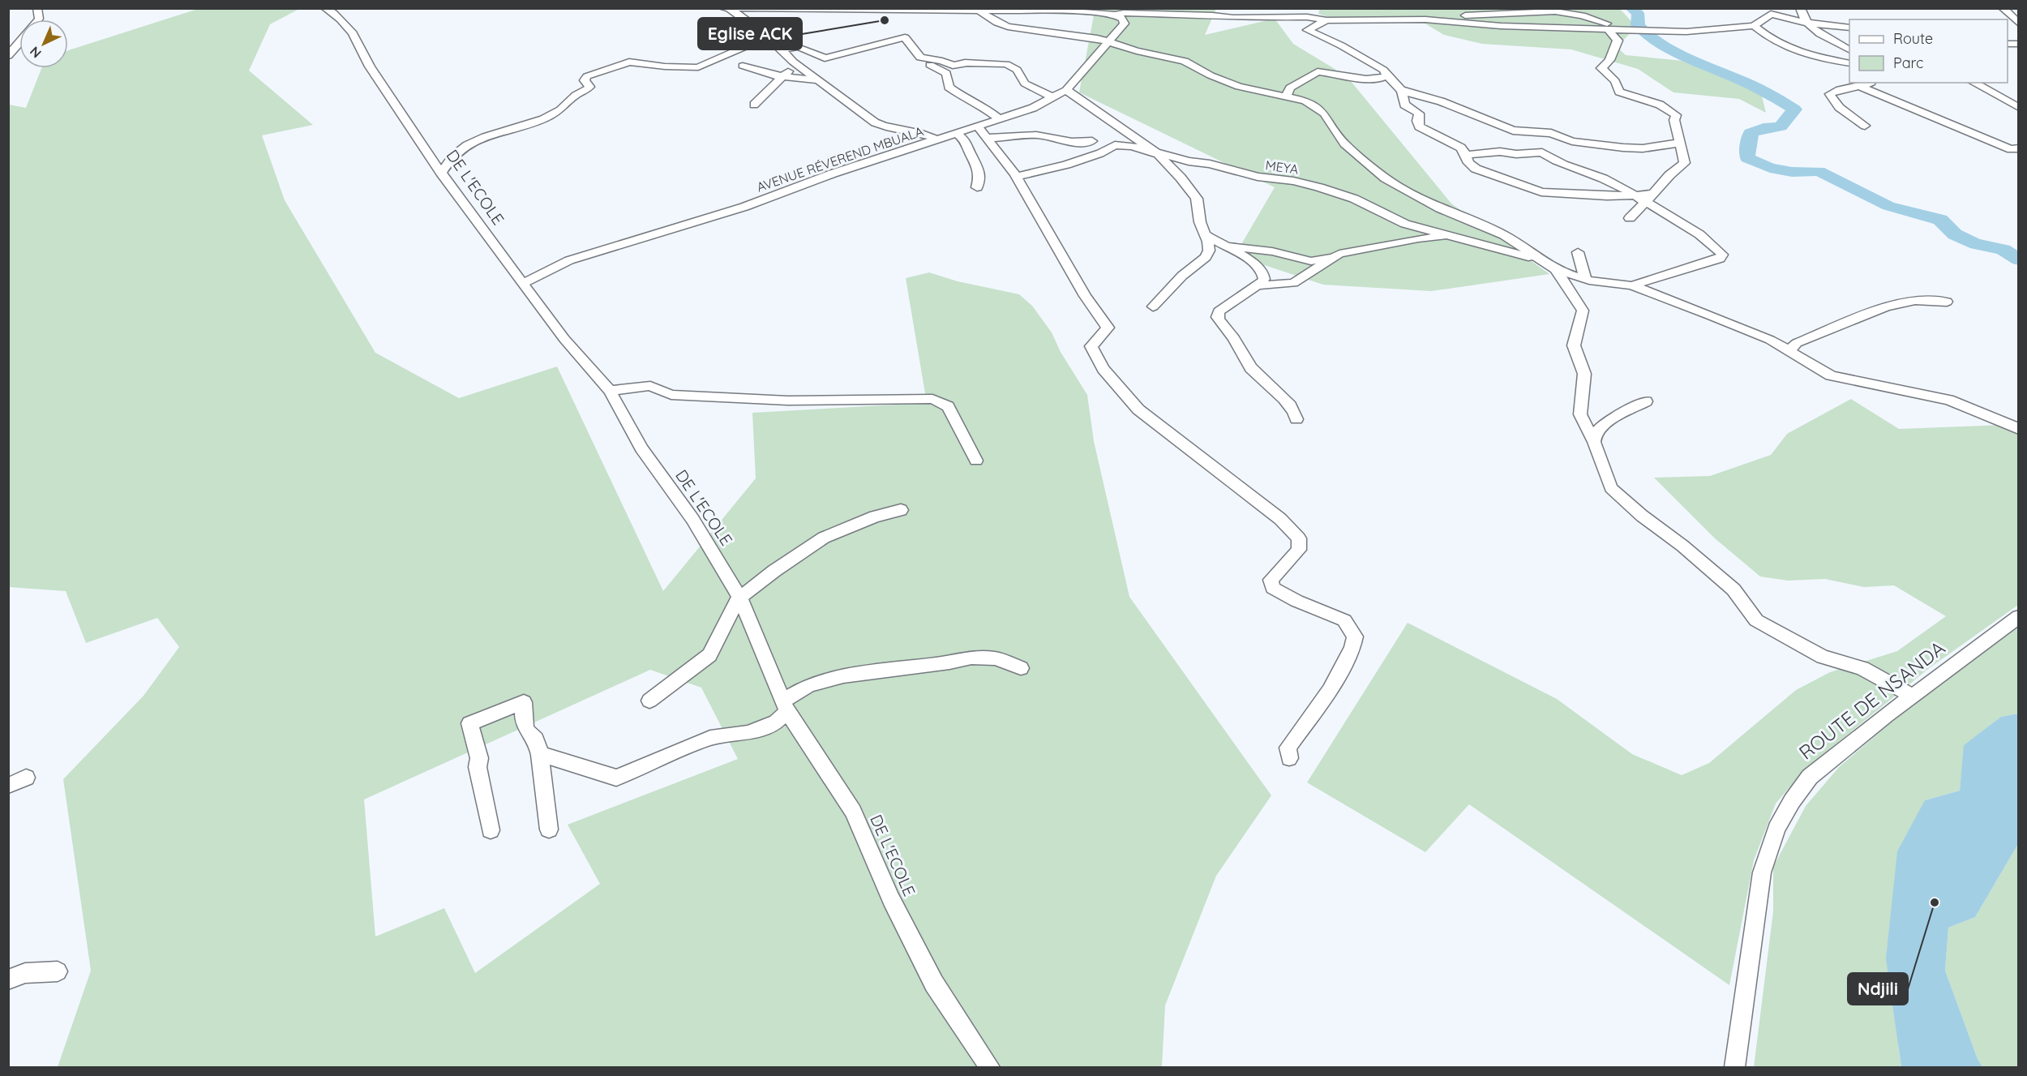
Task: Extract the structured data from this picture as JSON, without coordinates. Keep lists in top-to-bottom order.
{
  "streets": {
    "street": [
      "AVENUE RÉVEREND MBUALA",
      "MEYA",
      "DE L'ECOLE",
      "ROUTE DE NSANDA"
    ]
  },
  "crossings": [
    ["AVENUE RÉVEREND MBUALA", "DE L'ECOLE"]
  ],
  "places": ["Eglise ACK", "Ndjili"],
  "legend": ["Route", "Parc"],
  "north": "bottom left"
}
